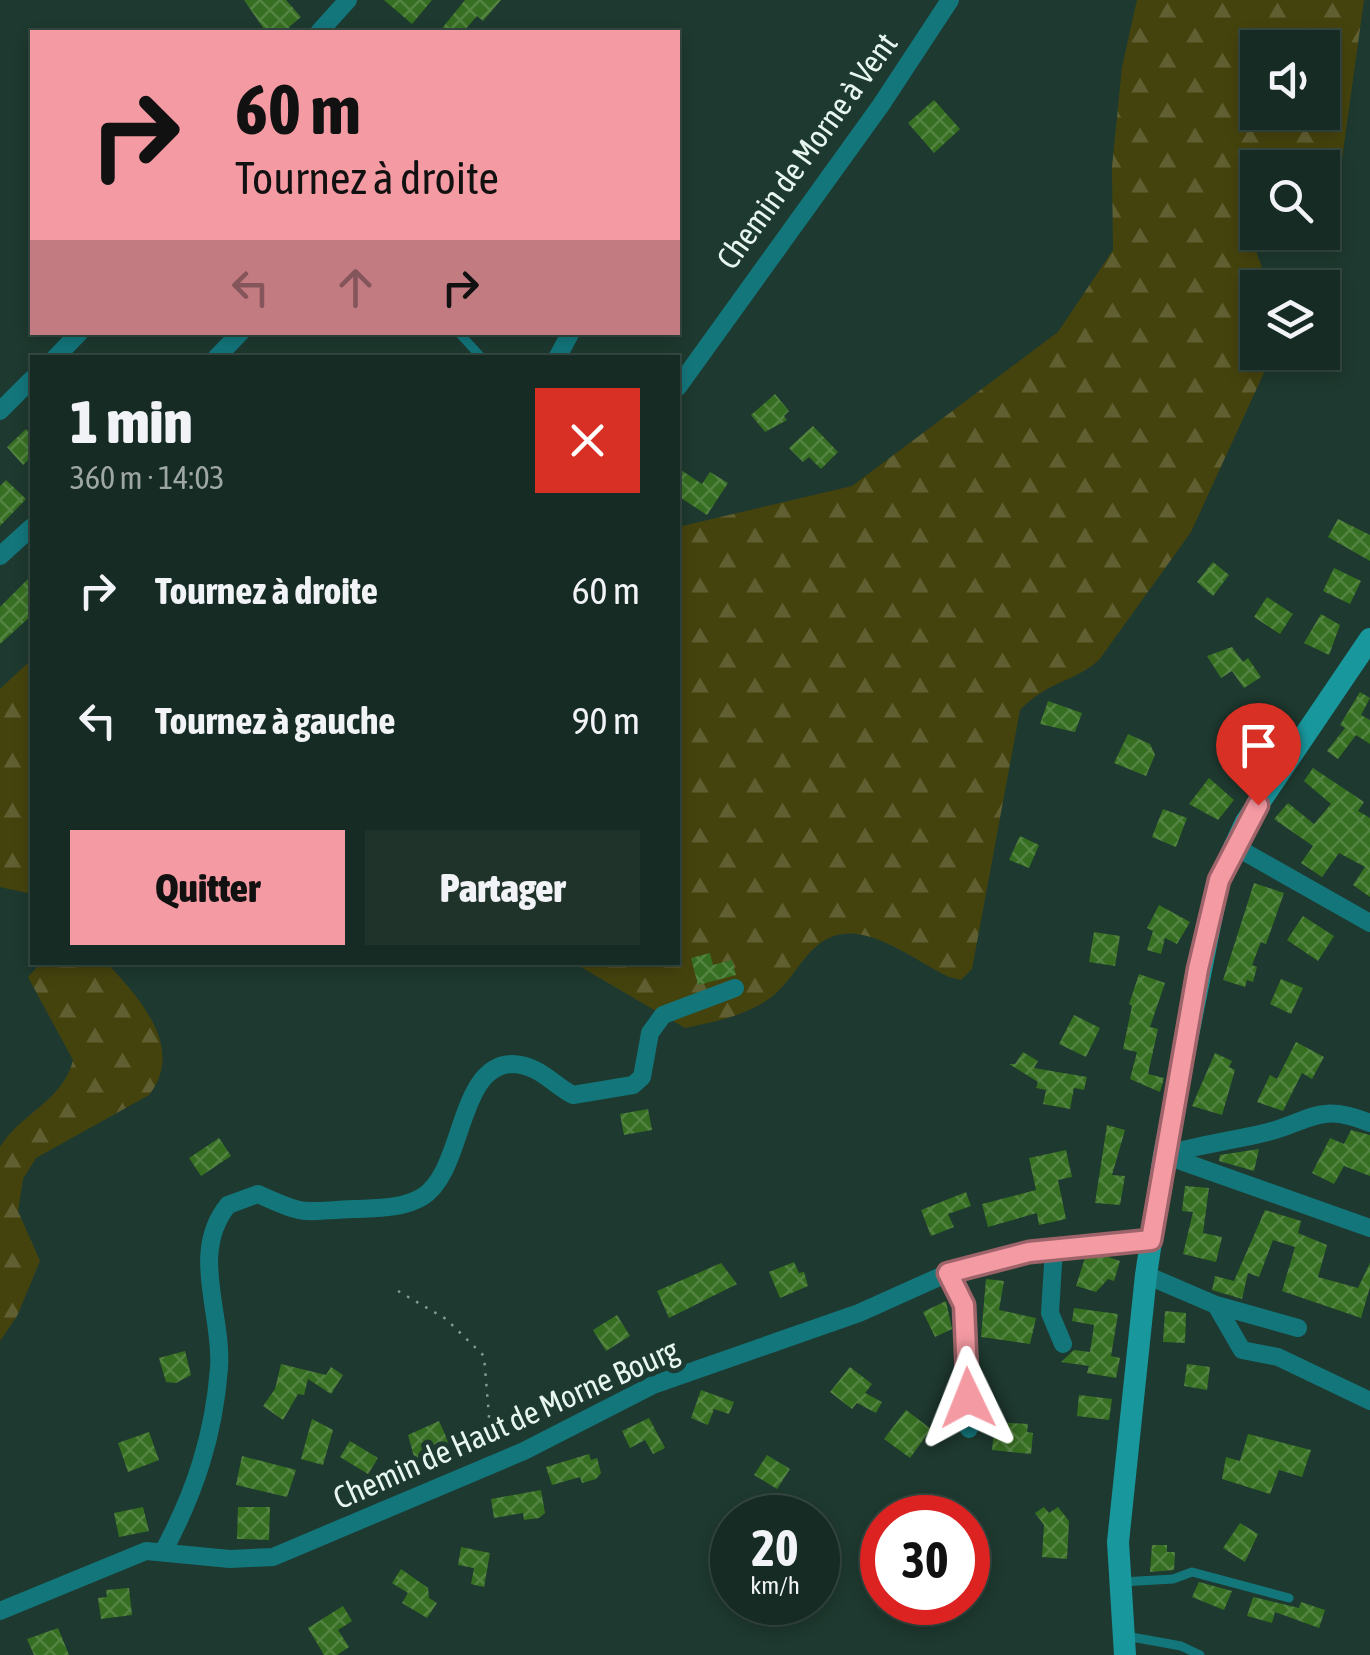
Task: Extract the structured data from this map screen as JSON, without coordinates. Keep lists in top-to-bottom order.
{
  "streets": {
    "street": ["Chemin de Morne à Vent", "Chemin de Haut de Morne Bourg"]
  },
  "page": {
    "turn": ["60 m", "Tournez à droite"],
    "heading": ["1 min", "360 m · 14:03"],
    "list": [
      {
        "name": "Tournez à droite",
        "value": "60 m"
      },
      {
        "name": "Tournez à gauche",
        "value": "90 m"
      }
    ],
    "buttons": ["Quitter", "Partager"],
    "speed": "20 km/h",
    "limit": "30"
  }
}
